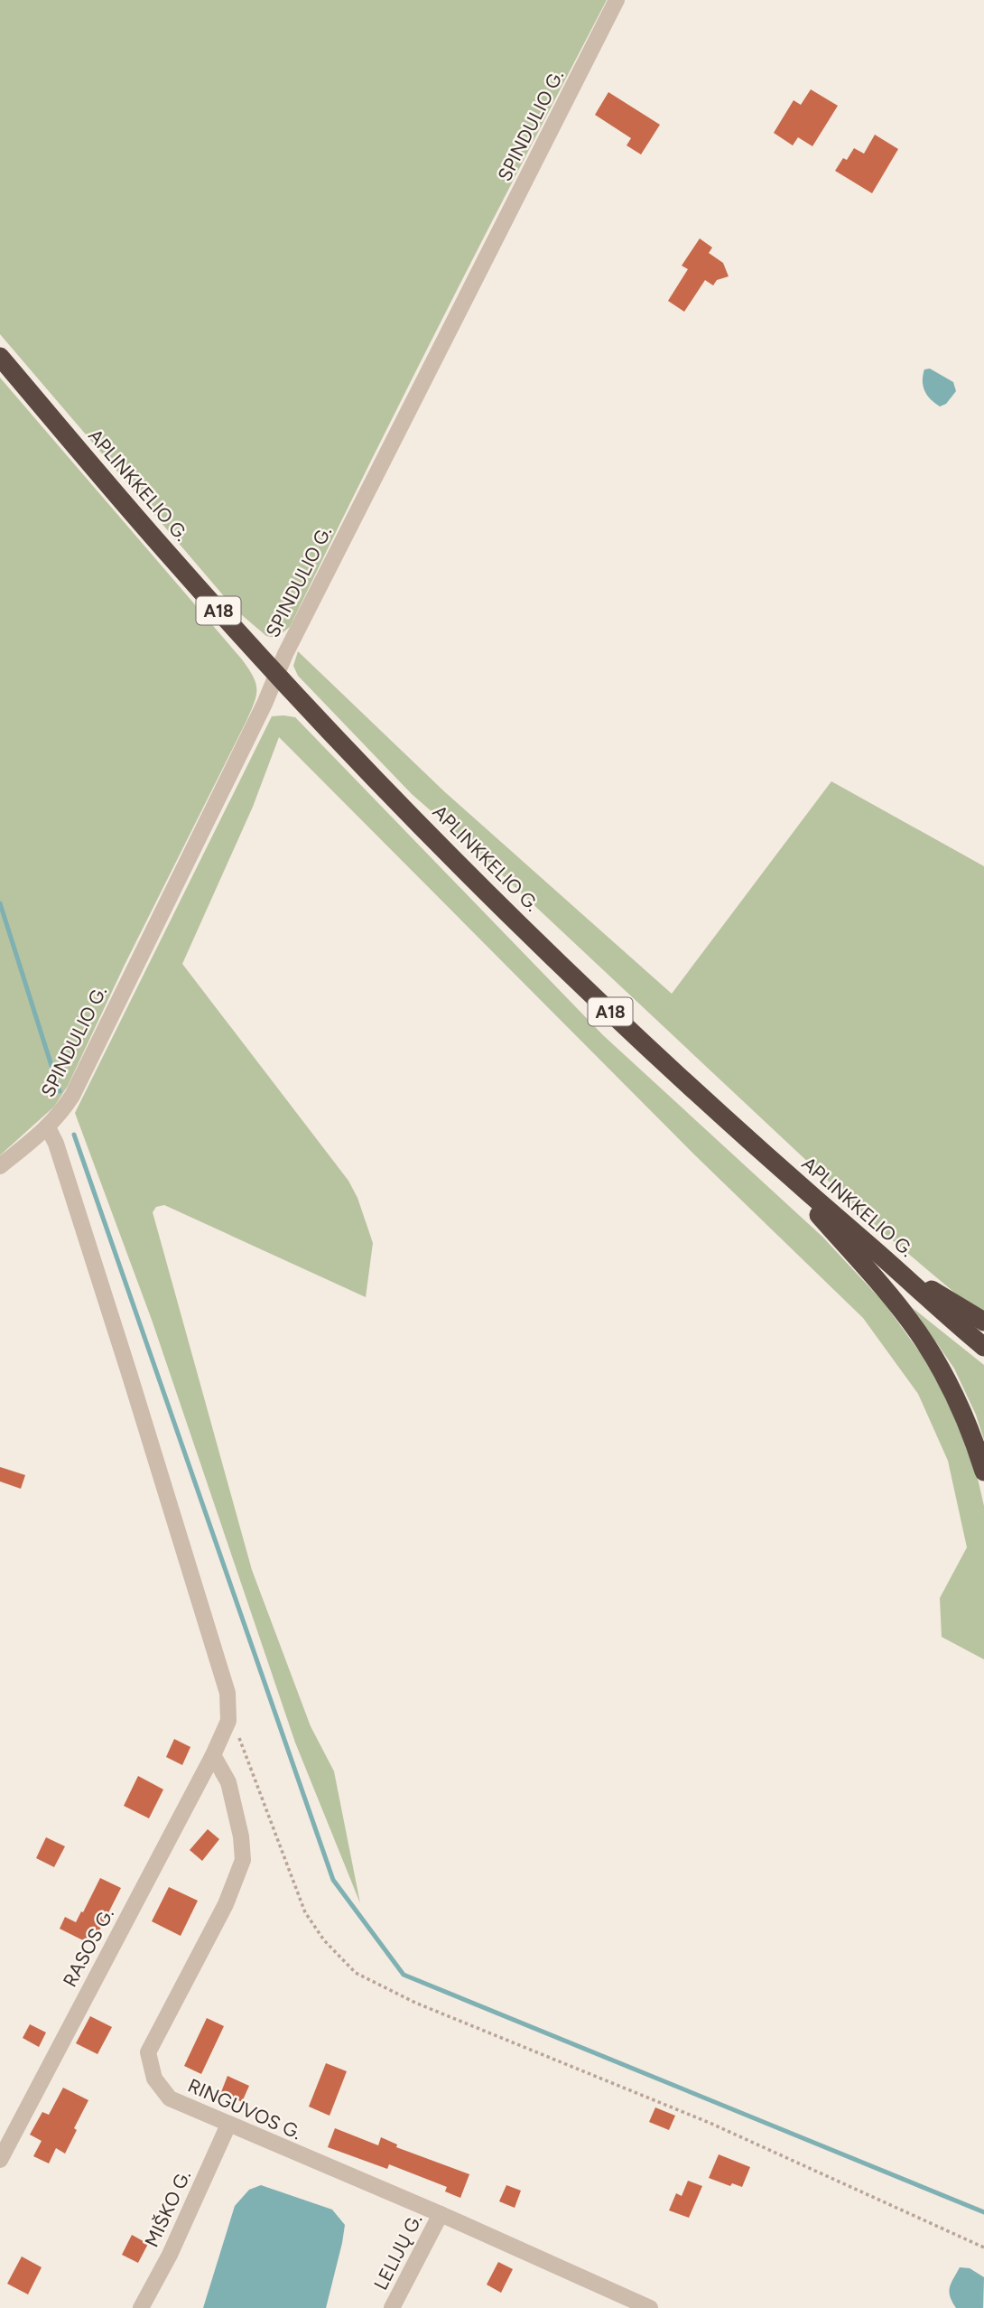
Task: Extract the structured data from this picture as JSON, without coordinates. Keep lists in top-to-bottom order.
{
  "streets": {
    "highway": ["APLINKKELIO G.", "A18"],
    "street": [
      "SPINDULIO G.",
      "RASOS G.",
      "RINGUVOS G.",
      "MIŠKO G.",
      "LELIJŲ G."
    ]
  },
  "crossings": [
    ["SPINDULIO G.", "APLINKKELIO G."],
    ["RASOS G.", "RINGUVOS G."],
    ["RINGUVOS G.", "MIŠKO G."],
    ["RINGUVOS G.", "LELIJŲ G."]
  ]
}
